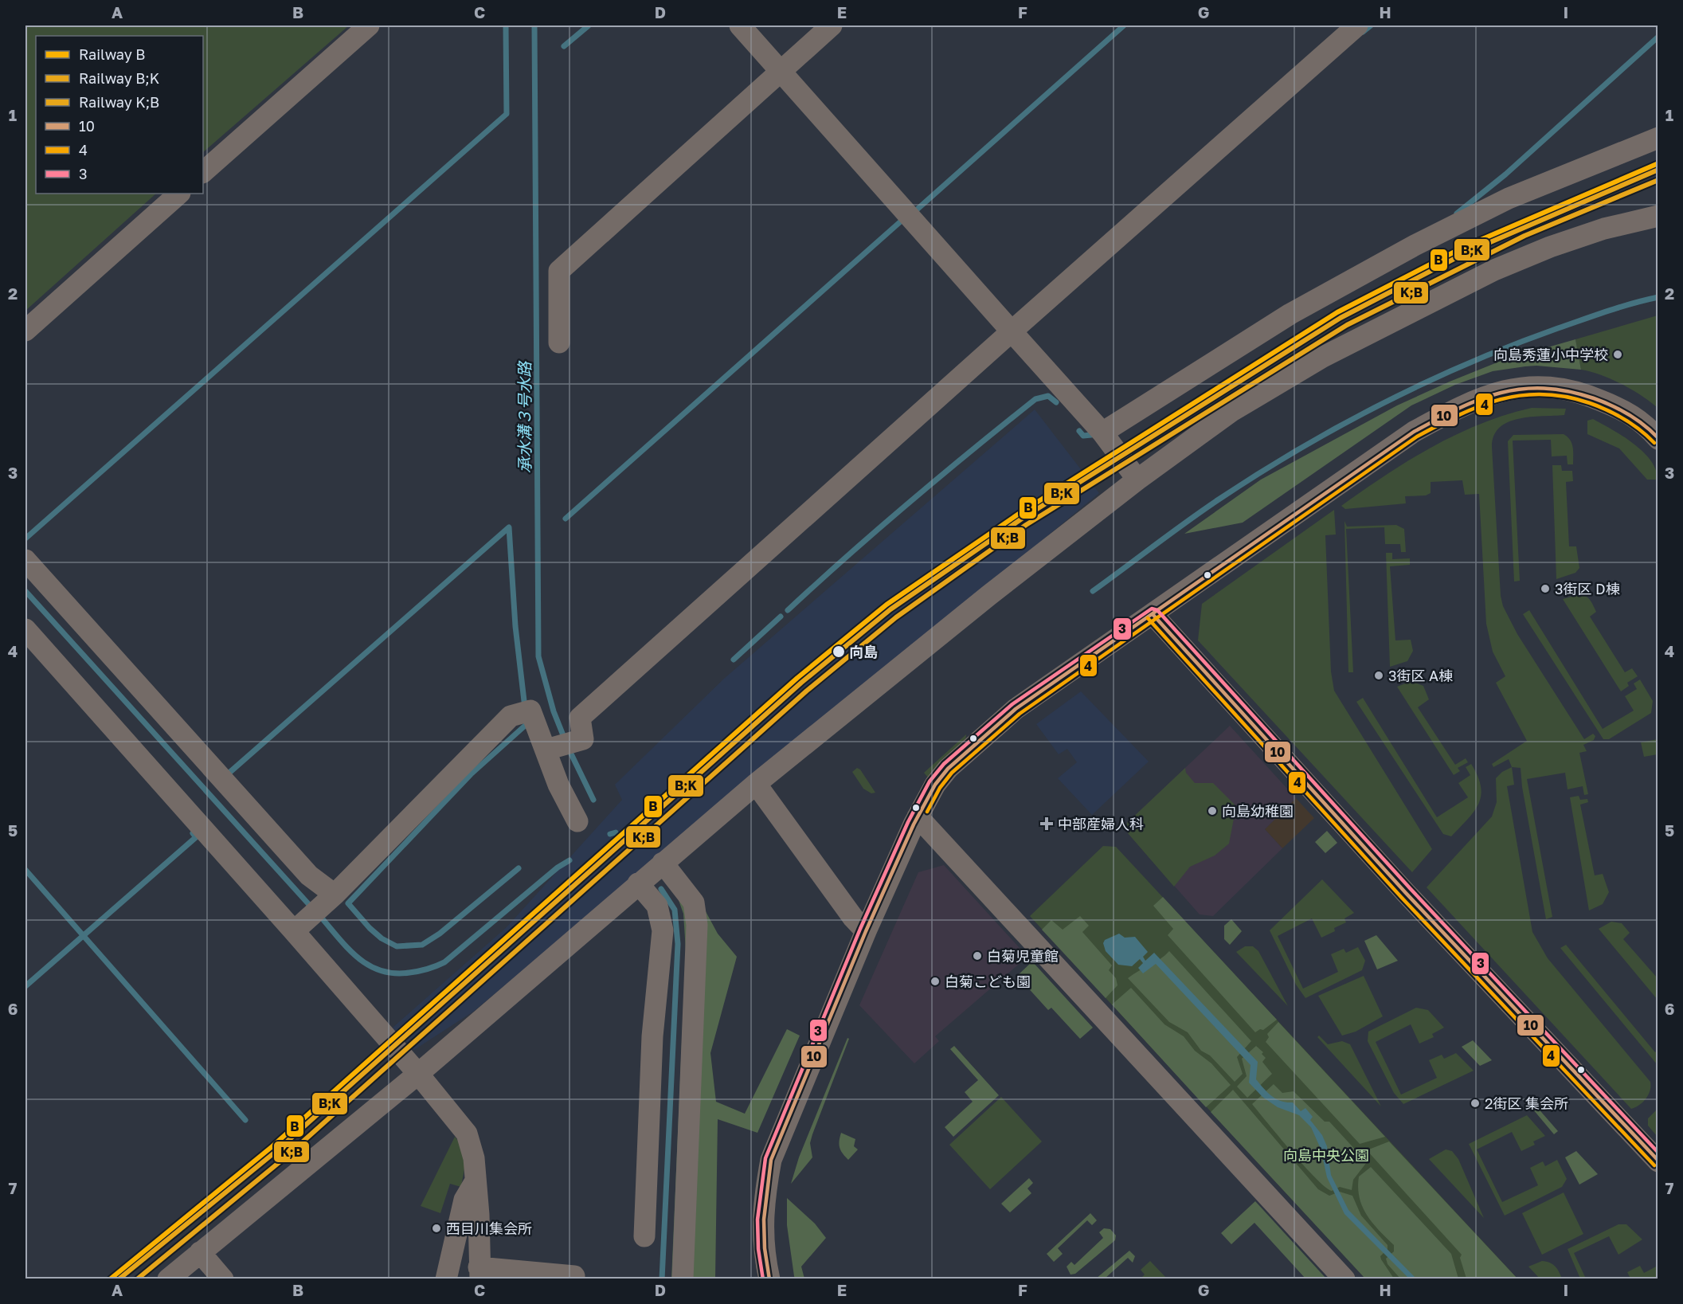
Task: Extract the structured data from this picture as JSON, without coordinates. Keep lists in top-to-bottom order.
{
  "water": ["承水溝３号水路"],
  "parks": ["向島中央公園"],
  "places": {
    "other": [
      "向島秀蓮小中学校",
      "3街区 D棟",
      "向島",
      "3街区 A棟",
      "向島幼稚園",
      "白菊児童館",
      "白菊こども園",
      "2街区 集会所",
      "西目川集会所"
    ],
    "health": ["中部産婦人科"]
  },
  "lines": [
    "rail line B",
    "rail line B;K",
    "rail line K;B",
    "transit line 10",
    "transit line 4",
    "transit line 3"
  ],
  "legend": [
    "Railway B",
    "Railway B;K",
    "Railway K;B",
    "10",
    "4",
    "3"
  ],
  "grid": {
    "columns": [
      "A",
      "B",
      "C",
      "D",
      "E",
      "F",
      "G",
      "H",
      "I"
    ],
    "rows": [
      "1",
      "2",
      "3",
      "4",
      "5",
      "6",
      "7"
    ]
  }
}
